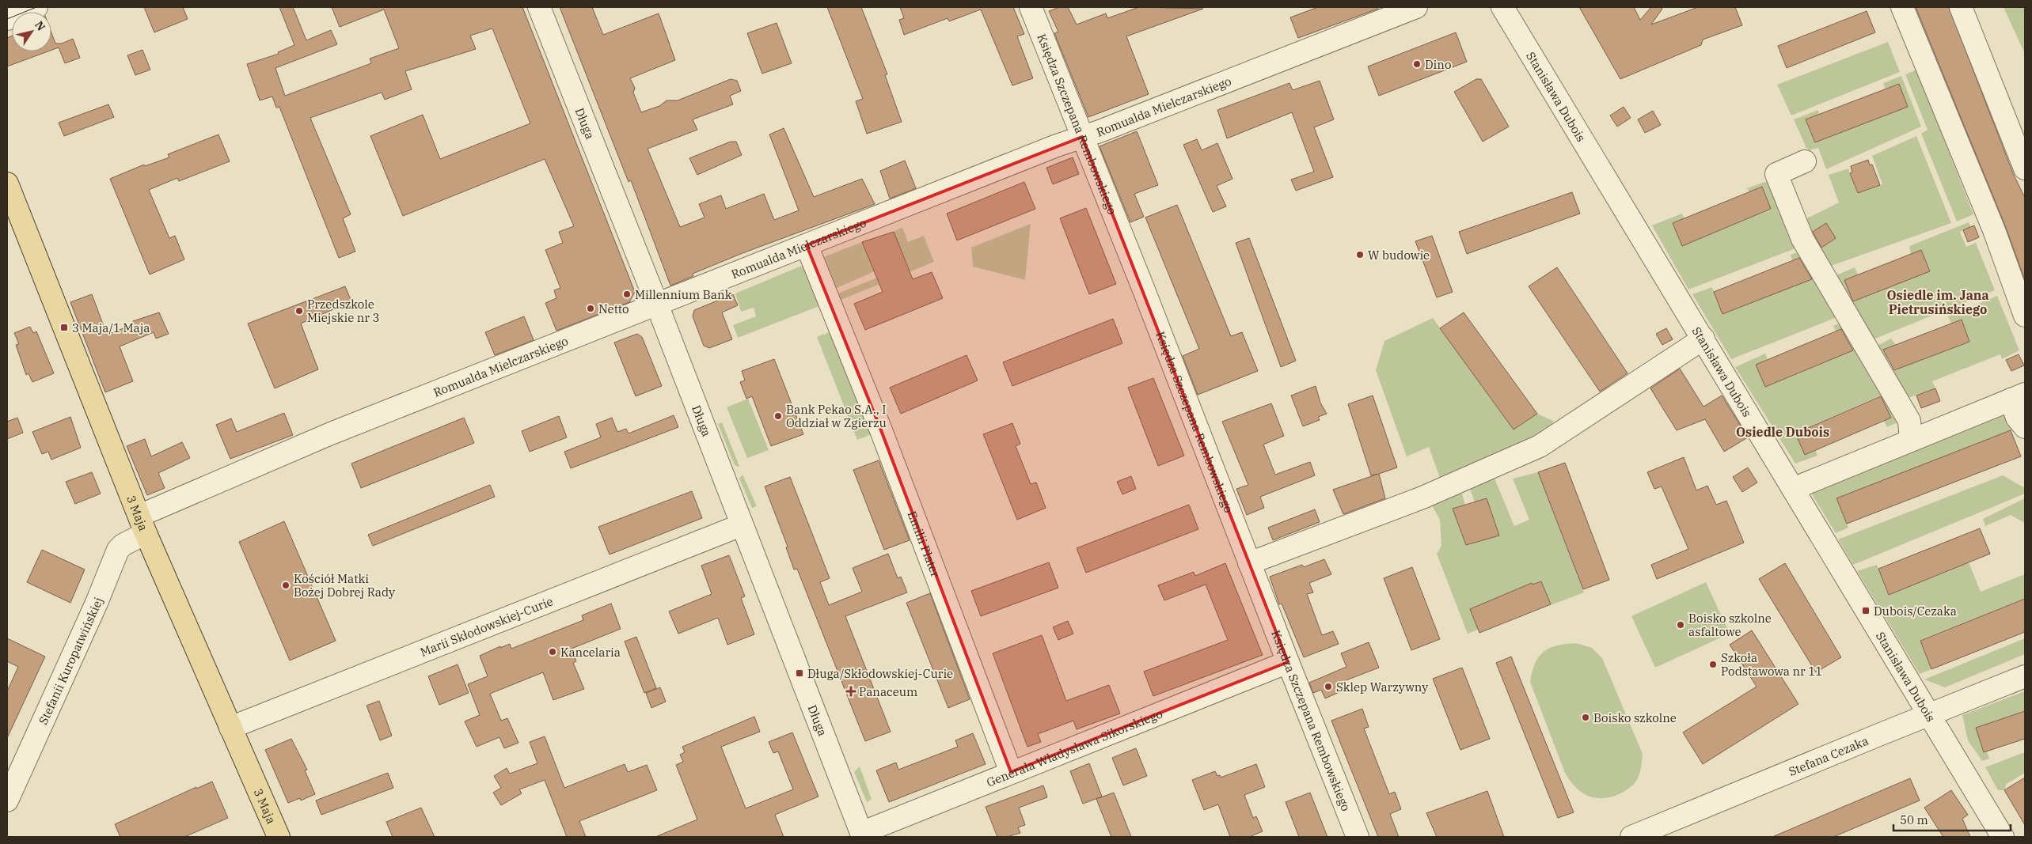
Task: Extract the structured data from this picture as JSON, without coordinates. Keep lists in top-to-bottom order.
{
  "streets": {
    "main road": ["3 Maja"],
    "street": [
      "Stanisława Dubois",
      "Romualda Mielczarskiego",
      "Długa",
      "Księdza Szczepana Rembowskiego",
      "Emilii Plater",
      "Marii Skłodowskiej-Curie",
      "Stefanii Kuropatwińskiej",
      "Generała Władysława Sikorskiego",
      "Stefana Cezaka"
    ]
  },
  "crossings": [
    ["Stanisława Dubois", "Stefana Cezaka"],
    ["Romualda Mielczarskiego", "Długa"],
    ["Romualda Mielczarskiego", "Księdza Szczepana Rembowskiego"],
    ["Romualda Mielczarskiego", "3 Maja"],
    ["Romualda Mielczarskiego", "Emilii Plater"],
    ["Romualda Mielczarskiego", "Stefanii Kuropatwińskiej"],
    ["Długa", "Marii Skłodowskiej-Curie"],
    ["Długa", "Generała Władysława Sikorskiego"],
    ["Księdza Szczepana Rembowskiego", "Generała Władysława Sikorskiego"],
    ["3 Maja", "Marii Skłodowskiej-Curie"],
    ["3 Maja", "Stefanii Kuropatwińskiej"],
    ["Emilii Plater", "Generała Władysława Sikorskiego"]
  ],
  "districts": ["Osiedle im. Jana Pietrusińskiego", "Osiedle Dubois"],
  "places": {
    "other": [
      "Dino",
      "W budowie",
      "Millennium Bank",
      "Netto",
      "Przedszkole Miejskie nr 3",
      "Bank Pekao S.A., I Oddział w Zgierzu",
      "Kościół Matki Bożej Dobrej Rady",
      "Boisko szkolne asfaltowe",
      "Kancelaria",
      "Szkoła Podstawowa nr 11",
      "Sklep Warzywny",
      "Boisko szkolne"
    ],
    "transit": ["3 Maja/1 Maja", "Dubois/Cezaka", "Długa/Skłodowskiej-Curie"],
    "health": ["Panaceum"]
  },
  "scale_bar": "50 m",
  "north": "top right"
}
